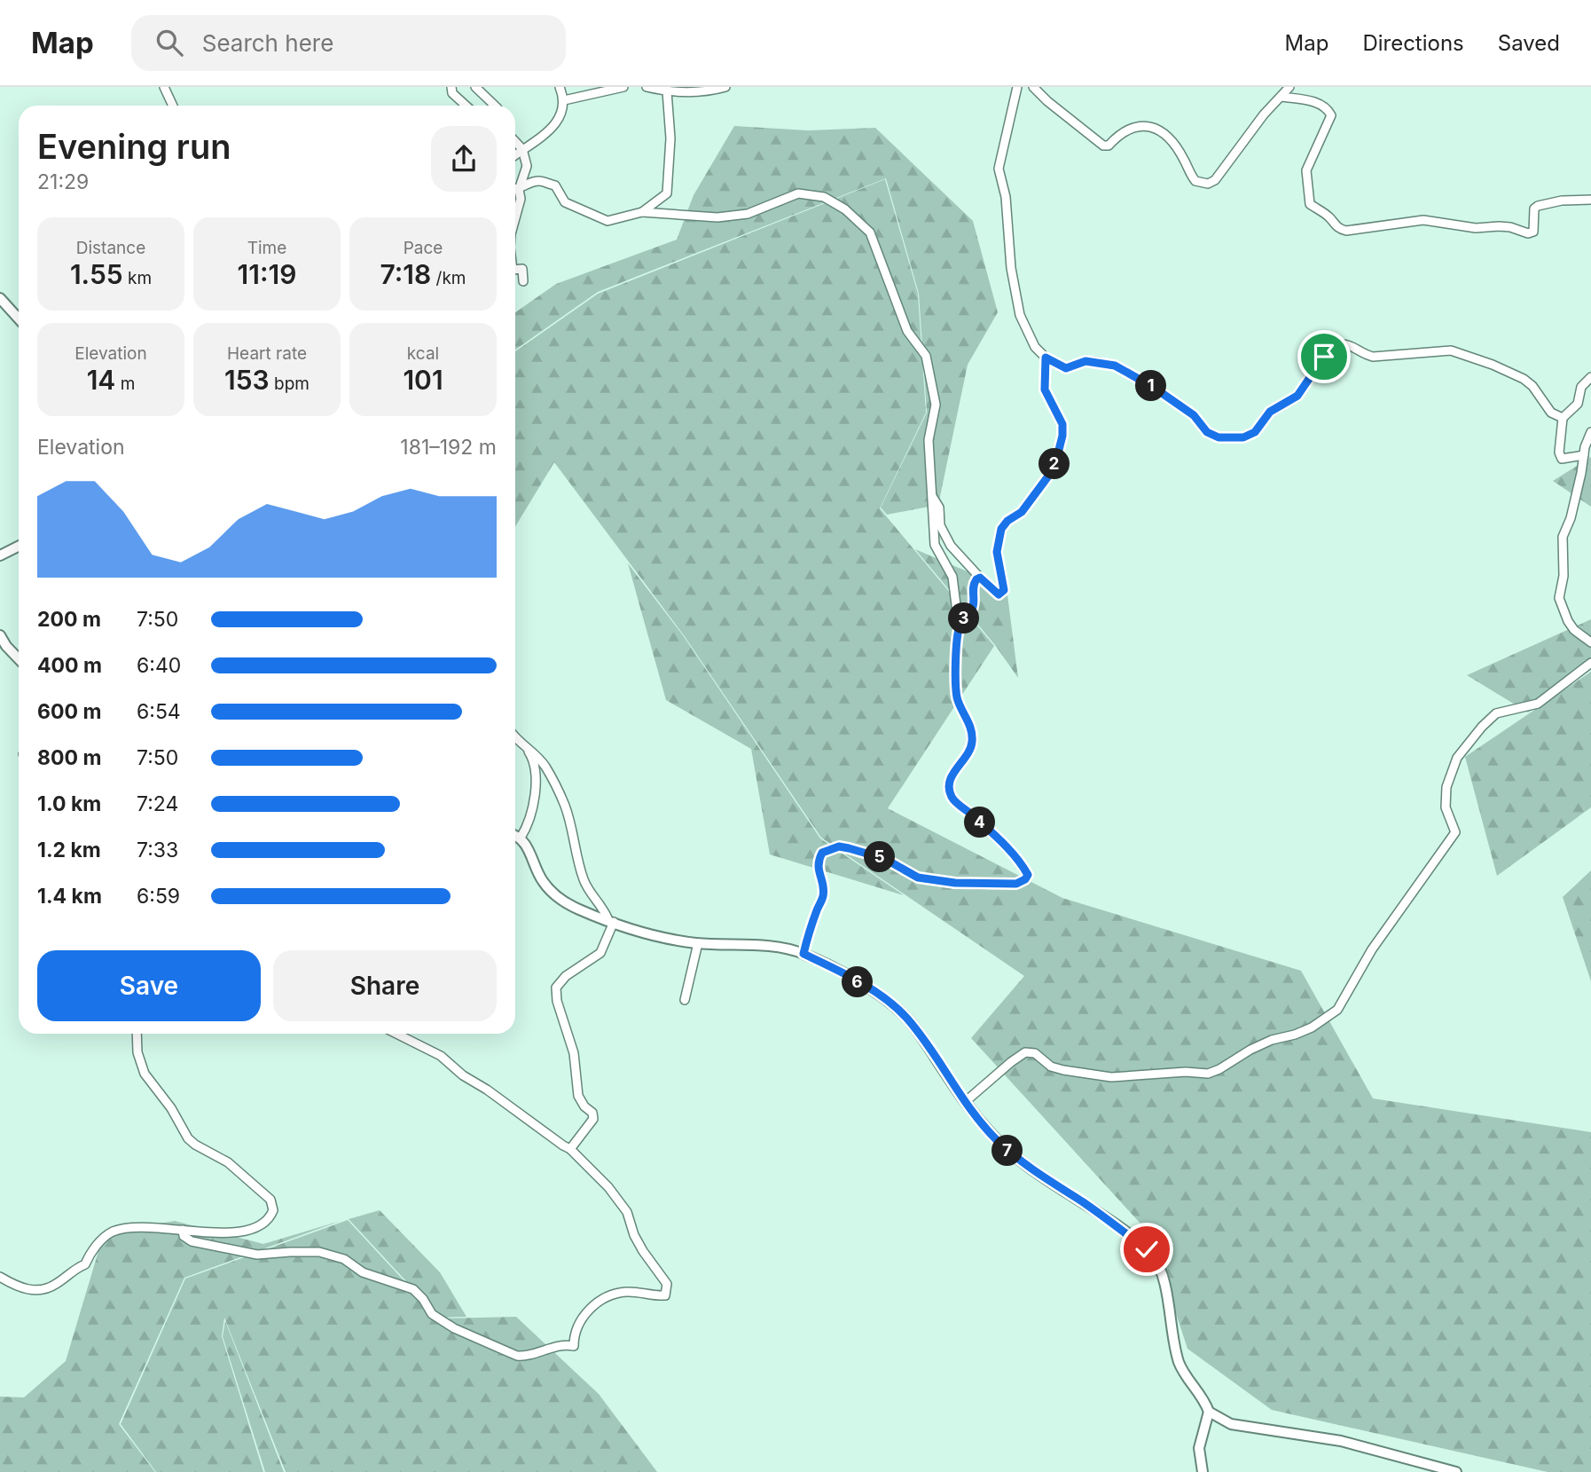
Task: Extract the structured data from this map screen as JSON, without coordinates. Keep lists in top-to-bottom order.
{
  "page": {
    "header": "Map",
    "search": "Search here",
    "nav": ["Map", "Directions", "Saved"],
    "heading": ["Evening run", "21:29"],
    "stats": [
      ["Distance", "1.55 km"],
      ["Time", "11:19"],
      ["Pace", "7:18 /km"],
      ["Elevation", "14 m"],
      ["Heart rate", "153 bpm"],
      ["kcal", "101"]
    ],
    "pins": [
      "1",
      "2",
      "3",
      "4",
      "5",
      "6",
      "7"
    ],
    "chart": ["Elevation", "181–192 m"],
    "list": [
      {
        "name": "200 m",
        "note": "7:50"
      },
      {
        "name": "400 m",
        "note": "6:40"
      },
      {
        "name": "600 m",
        "note": "6:54"
      },
      {
        "name": "800 m",
        "note": "7:50"
      },
      {
        "name": "1.0 km",
        "note": "7:24"
      },
      {
        "name": "1.2 km",
        "note": "7:33"
      },
      {
        "name": "1.4 km",
        "note": "6:59"
      }
    ],
    "buttons": ["Save", "Share"]
  }
}
